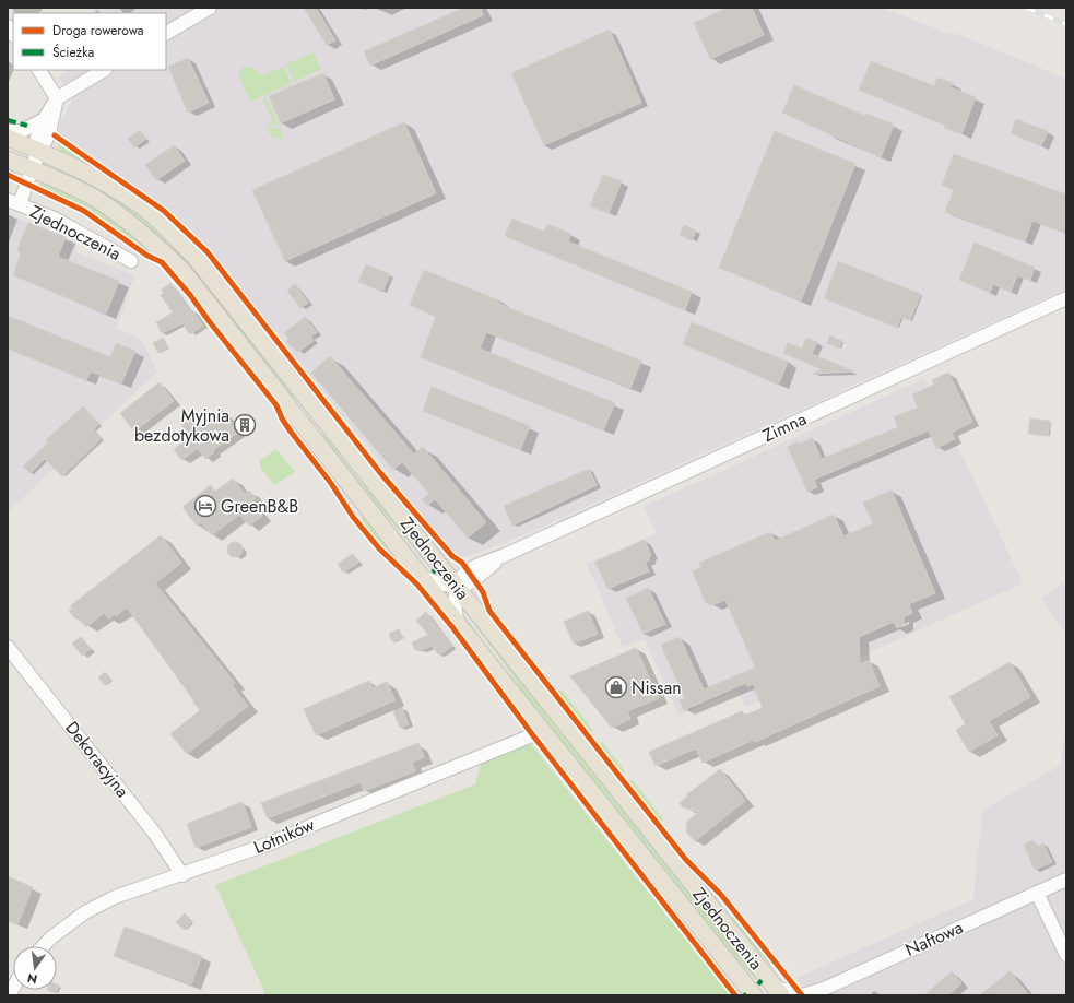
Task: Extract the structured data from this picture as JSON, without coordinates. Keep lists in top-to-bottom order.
{
  "streets": {
    "main road": ["Zjednoczenia"],
    "street": [
      "Zimna",
      "Dekoracyjna",
      "Lotników",
      "Naftowa"
    ]
  },
  "crossings": [
    ["Zjednoczenia", "Zimna"],
    ["Zjednoczenia", "Lotników"],
    ["Zjednoczenia", "Naftowa"],
    ["Dekoracyjna", "Lotników"]
  ],
  "places": {
    "building": ["Myjnia bezdotykowa"],
    "hotel": ["GreenB&B"],
    "shop": ["Nissan"]
  },
  "legend": ["Droga rowerowa", "Ścieżka"],
  "north": "bottom"
}
